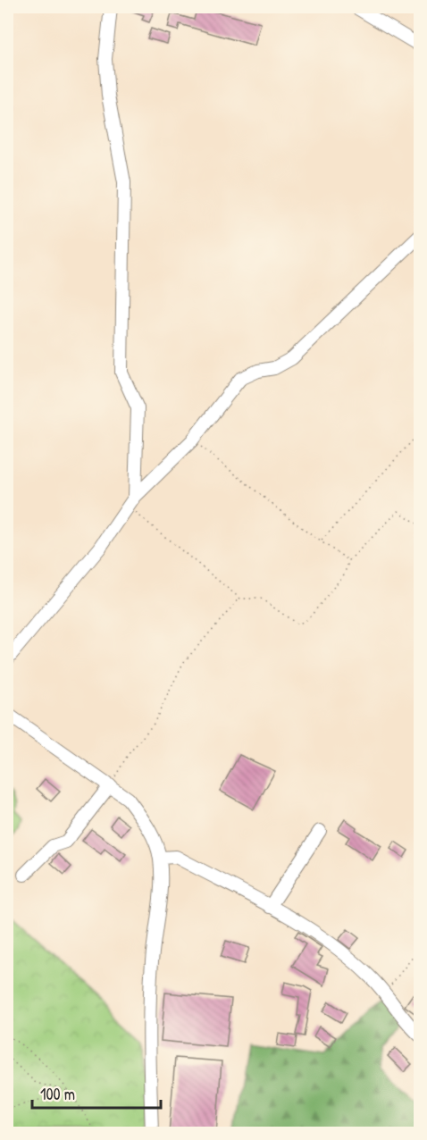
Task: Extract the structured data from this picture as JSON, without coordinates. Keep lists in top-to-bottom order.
{
  "scale_bar": "100 m"
}
